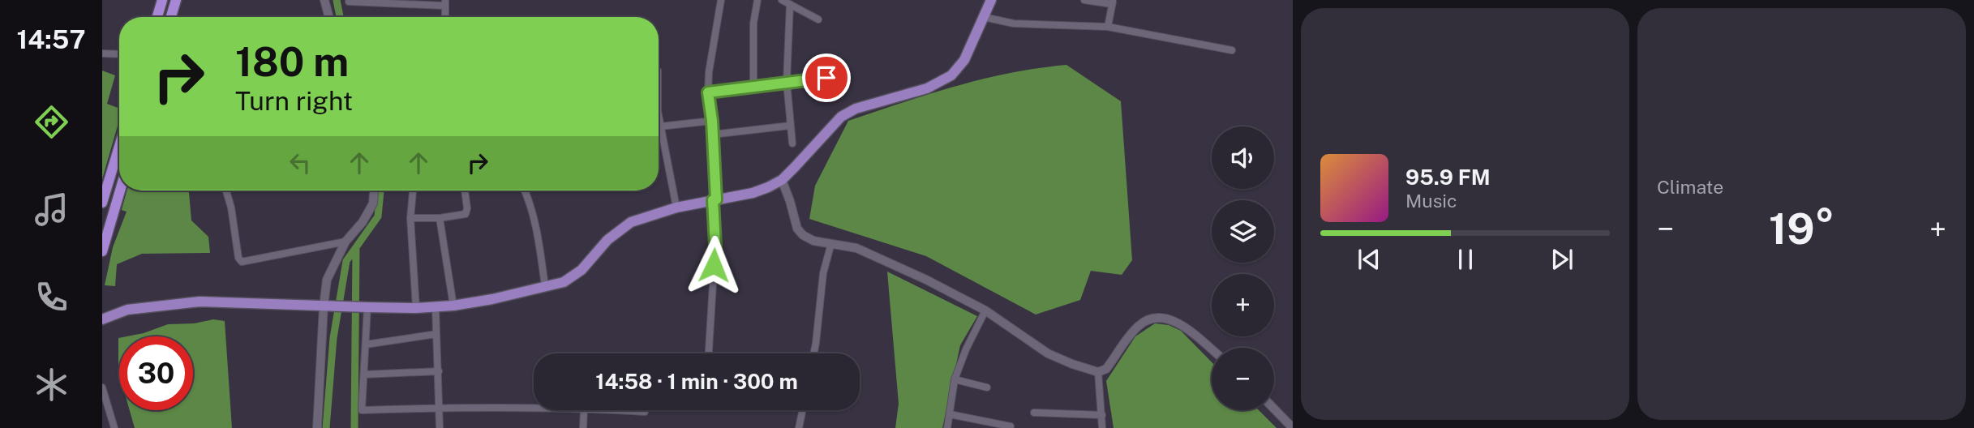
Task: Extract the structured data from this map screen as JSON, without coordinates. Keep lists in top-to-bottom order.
{
  "page": {
    "tabs": "14:57",
    "tile": "Climate",
    "turn": ["180 m", "Turn right"],
    "map_buttons": ["+", "−"],
    "song": ["95.9 FM", "Music"],
    "heat": ["−", "19°", "+"],
    "limit": "30",
    "trip": "14:58 · 1 min · 300 m"
  }
}
